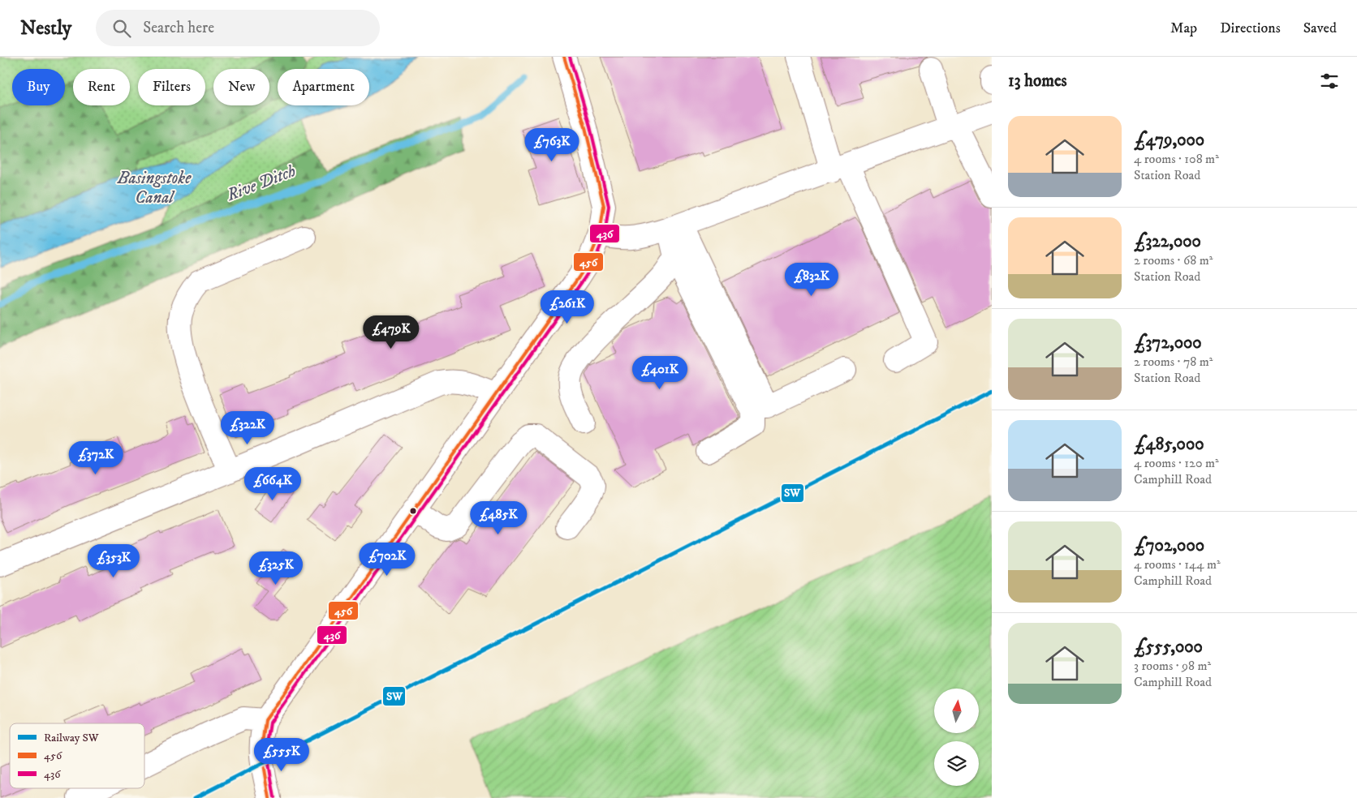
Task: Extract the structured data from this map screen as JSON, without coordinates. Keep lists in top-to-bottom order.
{
  "water": ["Basingstoke Canal", "Rive Ditch"],
  "lines": ["transit line 456", "transit line 436", "rail line SW"],
  "legend": ["Railway SW", "456", "436"],
  "north": "top",
  "page": {
    "header": "Nestly",
    "search": "Search here",
    "nav": ["Map", "Directions", "Saved"],
    "heading": "13 homes",
    "chip": [
      "Buy",
      "Rent",
      "Filters",
      "New",
      "Apartment"
    ],
    "list": [
      {
        "name": "£479,000",
        "note": "4 rooms · 108 m² · Station Road"
      },
      {
        "name": "£322,000",
        "note": "2 rooms · 68 m² · Station Road"
      },
      {
        "name": "£372,000",
        "note": "2 rooms · 78 m² · Station Road"
      },
      {
        "name": "£485,000",
        "note": "4 rooms · 120 m² · Camphill Road"
      },
      {
        "name": "£702,000",
        "note": "4 rooms · 144 m² · Camphill Road"
      },
      {
        "name": "£555,000",
        "note": "3 rooms · 98 m² · Camphill Road"
      }
    ],
    "price": [
      "£763K",
      "£832K",
      "£261K",
      "£479K",
      "£401K",
      "£322K",
      "£372K",
      "£664K",
      "£485K",
      "£702K",
      "£353K",
      "£325K",
      "£555K"
    ]
  }
}
